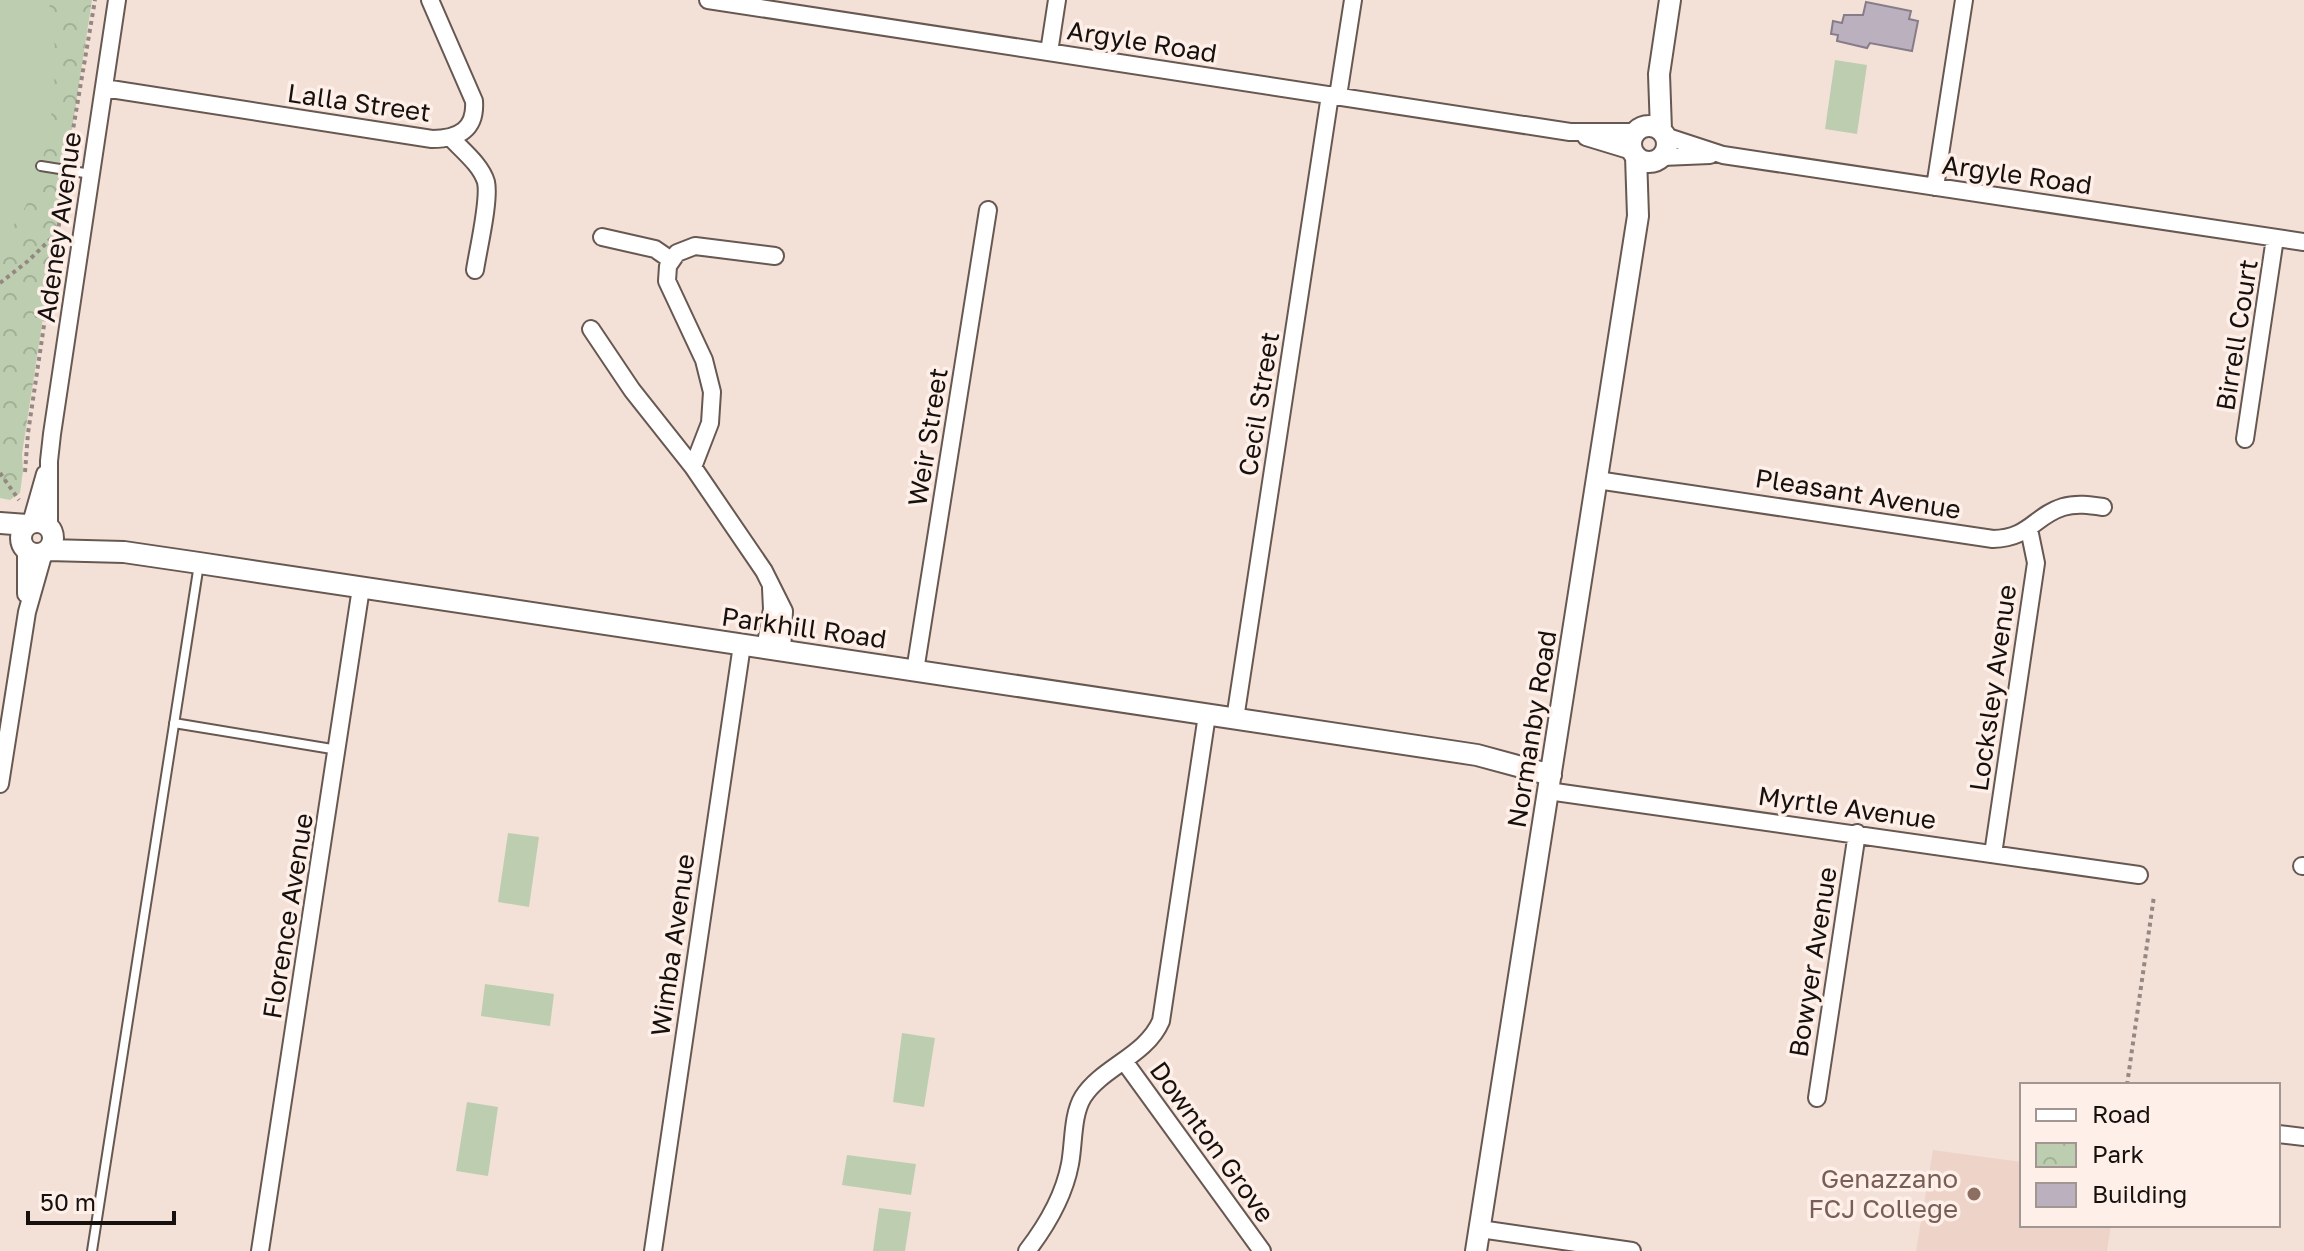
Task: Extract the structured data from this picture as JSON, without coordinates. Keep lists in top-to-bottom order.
{
  "streets": {
    "street": [
      "Argyle Road",
      "Lalla Street",
      "Adeney Avenue",
      "Birrell Court",
      "Cecil Street",
      "Weir Street",
      "Pleasant Avenue",
      "Parkhill Road",
      "Locksley Avenue",
      "Normanby Road",
      "Myrtle Avenue",
      "Florence Avenue",
      "Wimba Avenue",
      "Bowyer Avenue",
      "Downton Grove"
    ]
  },
  "crossings": [
    ["Argyle Road", "Birrell Court"],
    ["Argyle Road", "Cecil Street"],
    ["Argyle Road", "Normanby Road"],
    ["Lalla Street", "Adeney Avenue"],
    ["Adeney Avenue", "Parkhill Road"],
    ["Cecil Street", "Parkhill Road"],
    ["Weir Street", "Parkhill Road"],
    ["Pleasant Avenue", "Locksley Avenue"],
    ["Pleasant Avenue", "Normanby Road"],
    ["Parkhill Road", "Normanby Road"],
    ["Parkhill Road", "Myrtle Avenue"],
    ["Parkhill Road", "Florence Avenue"],
    ["Parkhill Road", "Wimba Avenue"],
    ["Locksley Avenue", "Myrtle Avenue"],
    ["Normanby Road", "Myrtle Avenue"],
    ["Myrtle Avenue", "Bowyer Avenue"]
  ],
  "places": ["Genazzano FCJ College"],
  "legend": ["Road", "Park", "Building"],
  "scale_bar": "50 m"
}
